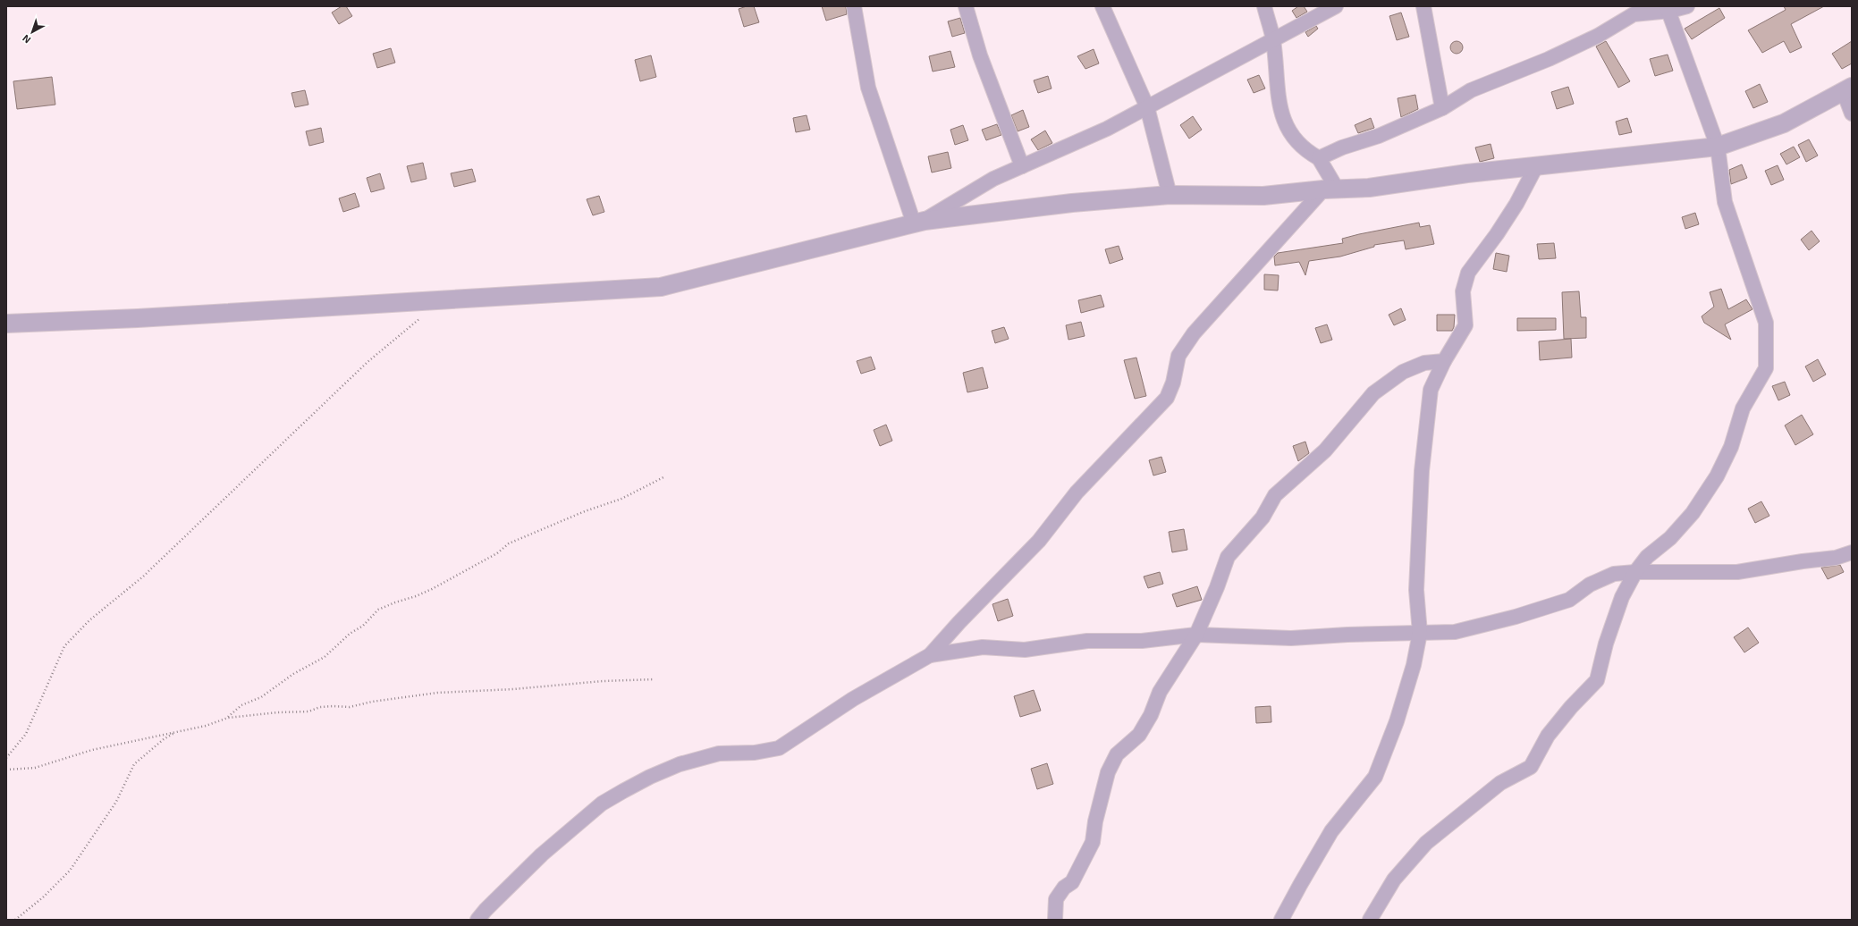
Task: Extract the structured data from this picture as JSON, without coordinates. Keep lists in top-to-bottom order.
{
  "north": "bottom left"
}
